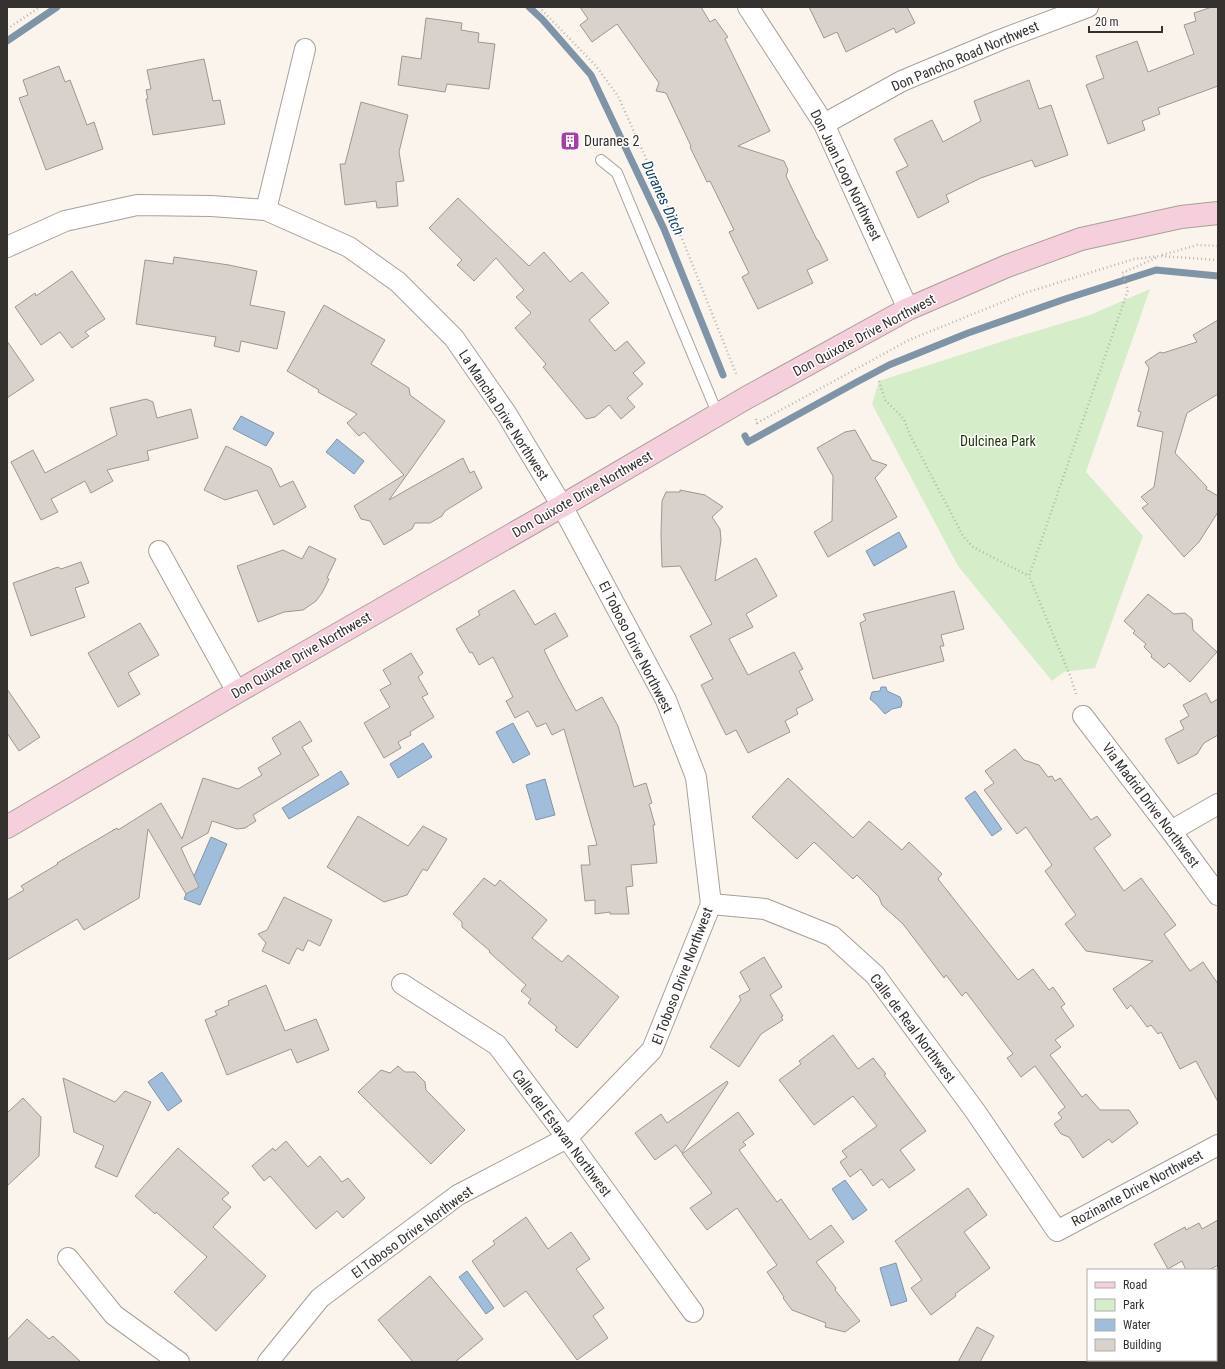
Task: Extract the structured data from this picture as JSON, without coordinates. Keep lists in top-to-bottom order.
{
  "streets": {
    "street": [
      "Don Pancho Road Northwest",
      "Don Juan Loop Northwest",
      "Don Quixote Drive Northwest",
      "La Mancha Drive Northwest",
      "El Toboso Drive Northwest",
      "Via Madrid Drive Northwest",
      "Calle de Real Northwest",
      "Calle del Estavan Northwest",
      "Rozinante Drive Northwest"
    ]
  },
  "crossings": [
    ["Don Pancho Road Northwest", "Don Juan Loop Northwest"],
    ["Don Juan Loop Northwest", "Don Quixote Drive Northwest"],
    ["Don Quixote Drive Northwest", "La Mancha Drive Northwest"],
    ["Don Quixote Drive Northwest", "El Toboso Drive Northwest"],
    ["La Mancha Drive Northwest", "El Toboso Drive Northwest"],
    ["El Toboso Drive Northwest", "Calle de Real Northwest"],
    ["El Toboso Drive Northwest", "Calle del Estavan Northwest"],
    ["Calle de Real Northwest", "Rozinante Drive Northwest"]
  ],
  "water": ["Duranes Ditch"],
  "parks": ["Dulcinea Park"],
  "places": {
    "building": ["Duranes 2"]
  },
  "legend": [
    "Road",
    "Park",
    "Water",
    "Building"
  ],
  "scale_bar": "20 m"
}
